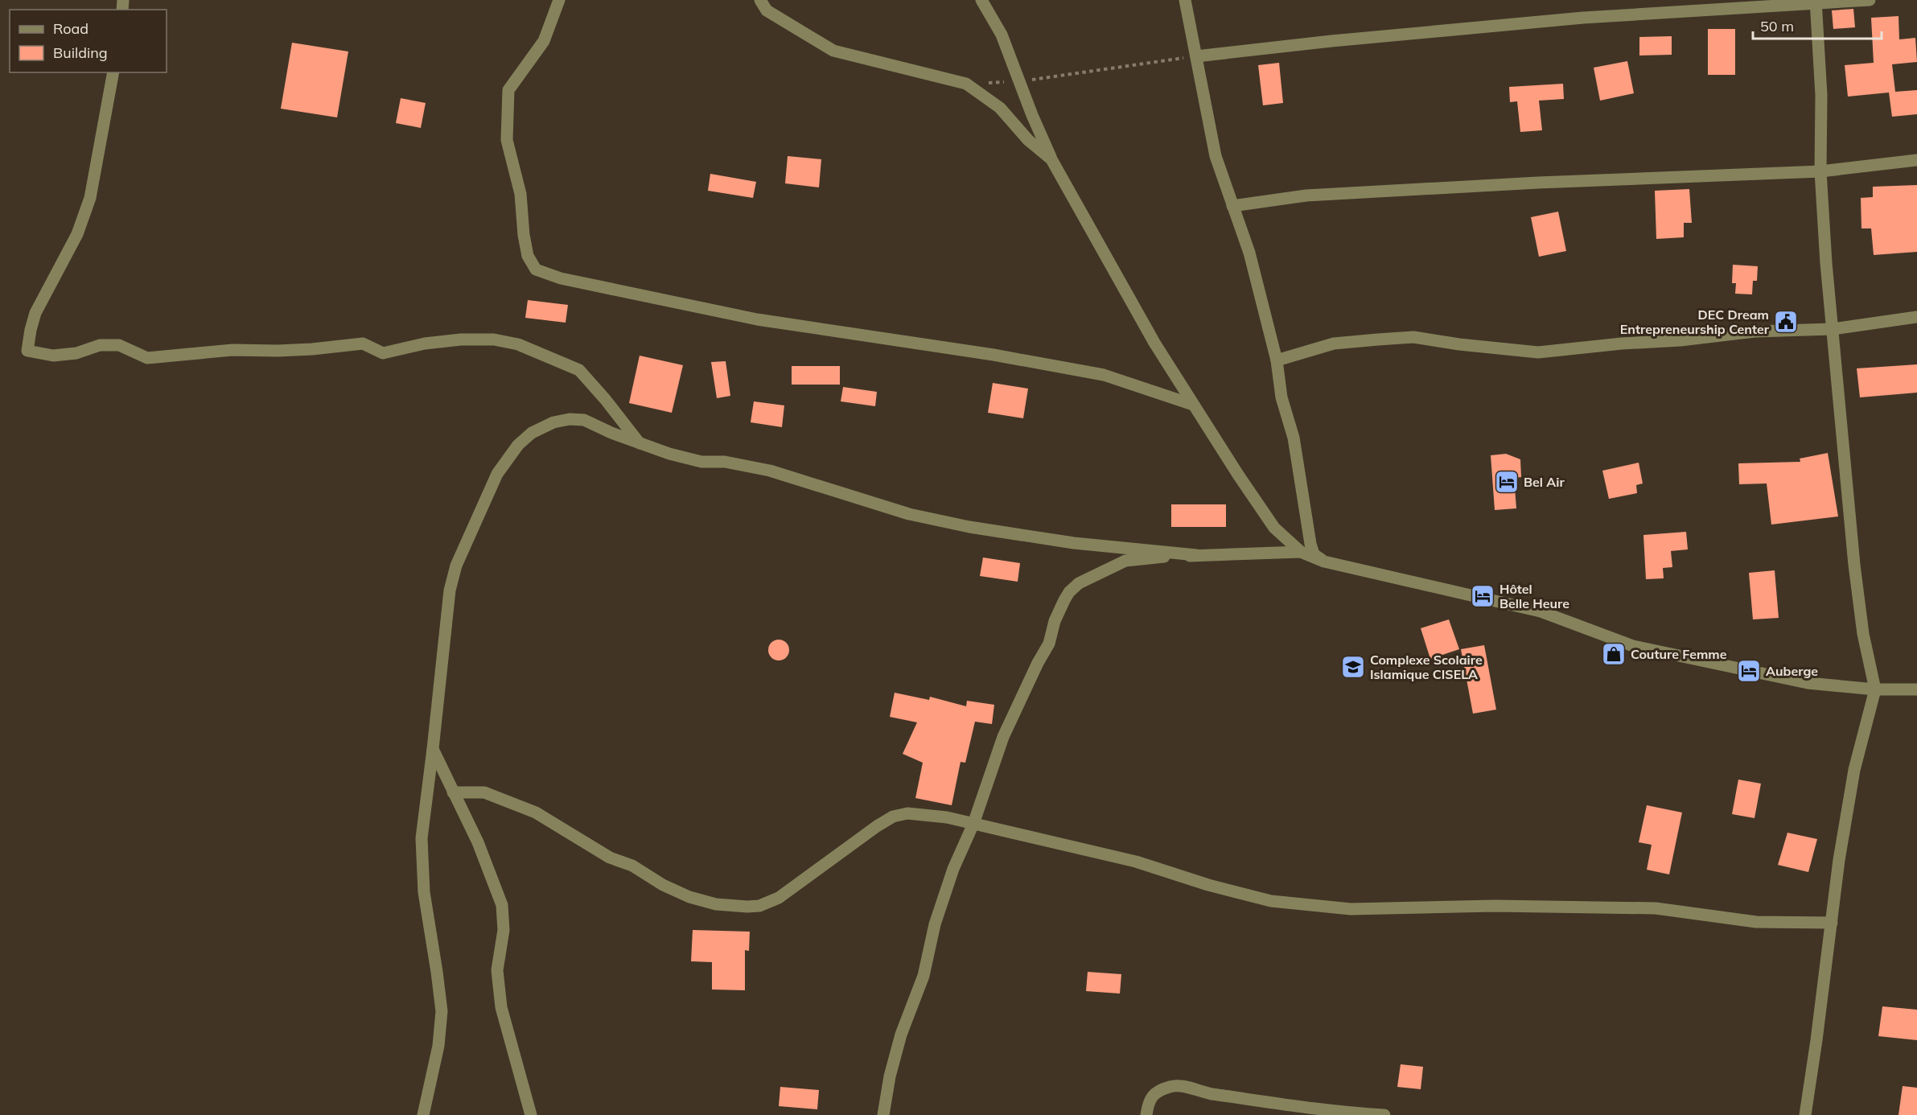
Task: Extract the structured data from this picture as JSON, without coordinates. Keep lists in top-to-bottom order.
{
  "places": {
    "public building": ["DEC Dream Entrepreneurship Center"],
    "hotel": ["Bel Air", "Hôtel Belle Heure", "Auberge"],
    "shop": ["Couture Femme"],
    "school or university": ["Complexe Scolaire Islamique CISELA"]
  },
  "legend": ["Road", "Building"],
  "scale_bar": "50 m"
}
